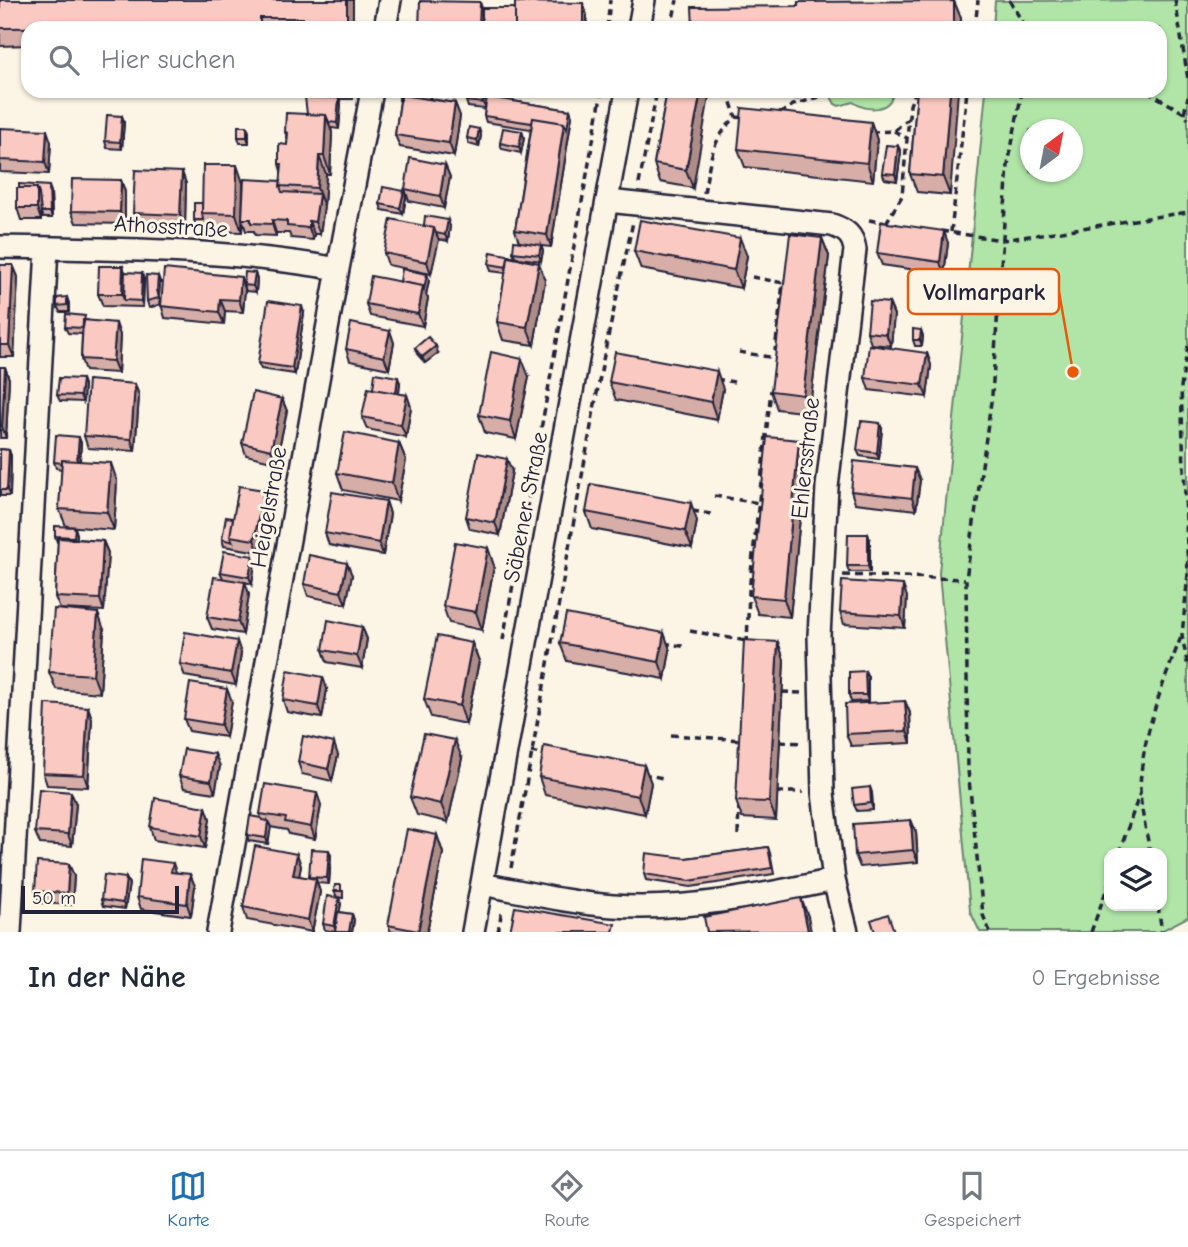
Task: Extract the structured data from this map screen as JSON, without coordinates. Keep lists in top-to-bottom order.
{
  "streets": {
    "street": [
      "Athosstraße",
      "Ehlersstraße",
      "Heigelstraße",
      "Säbener Straße"
    ]
  },
  "crossings": [
    ["Athosstraße", "Heigelstraße"],
    ["Ehlersstraße", "Säbener Straße"]
  ],
  "places": ["Vollmarpark"],
  "scale_bar": "50 m",
  "north": "top right",
  "page": {
    "search": "Hier suchen",
    "scale": "50 m",
    "heading": ["In der Nähe", "0 Ergebnisse"],
    "nav": ["Karte", "Route", "Gespeichert"]
  }
}
